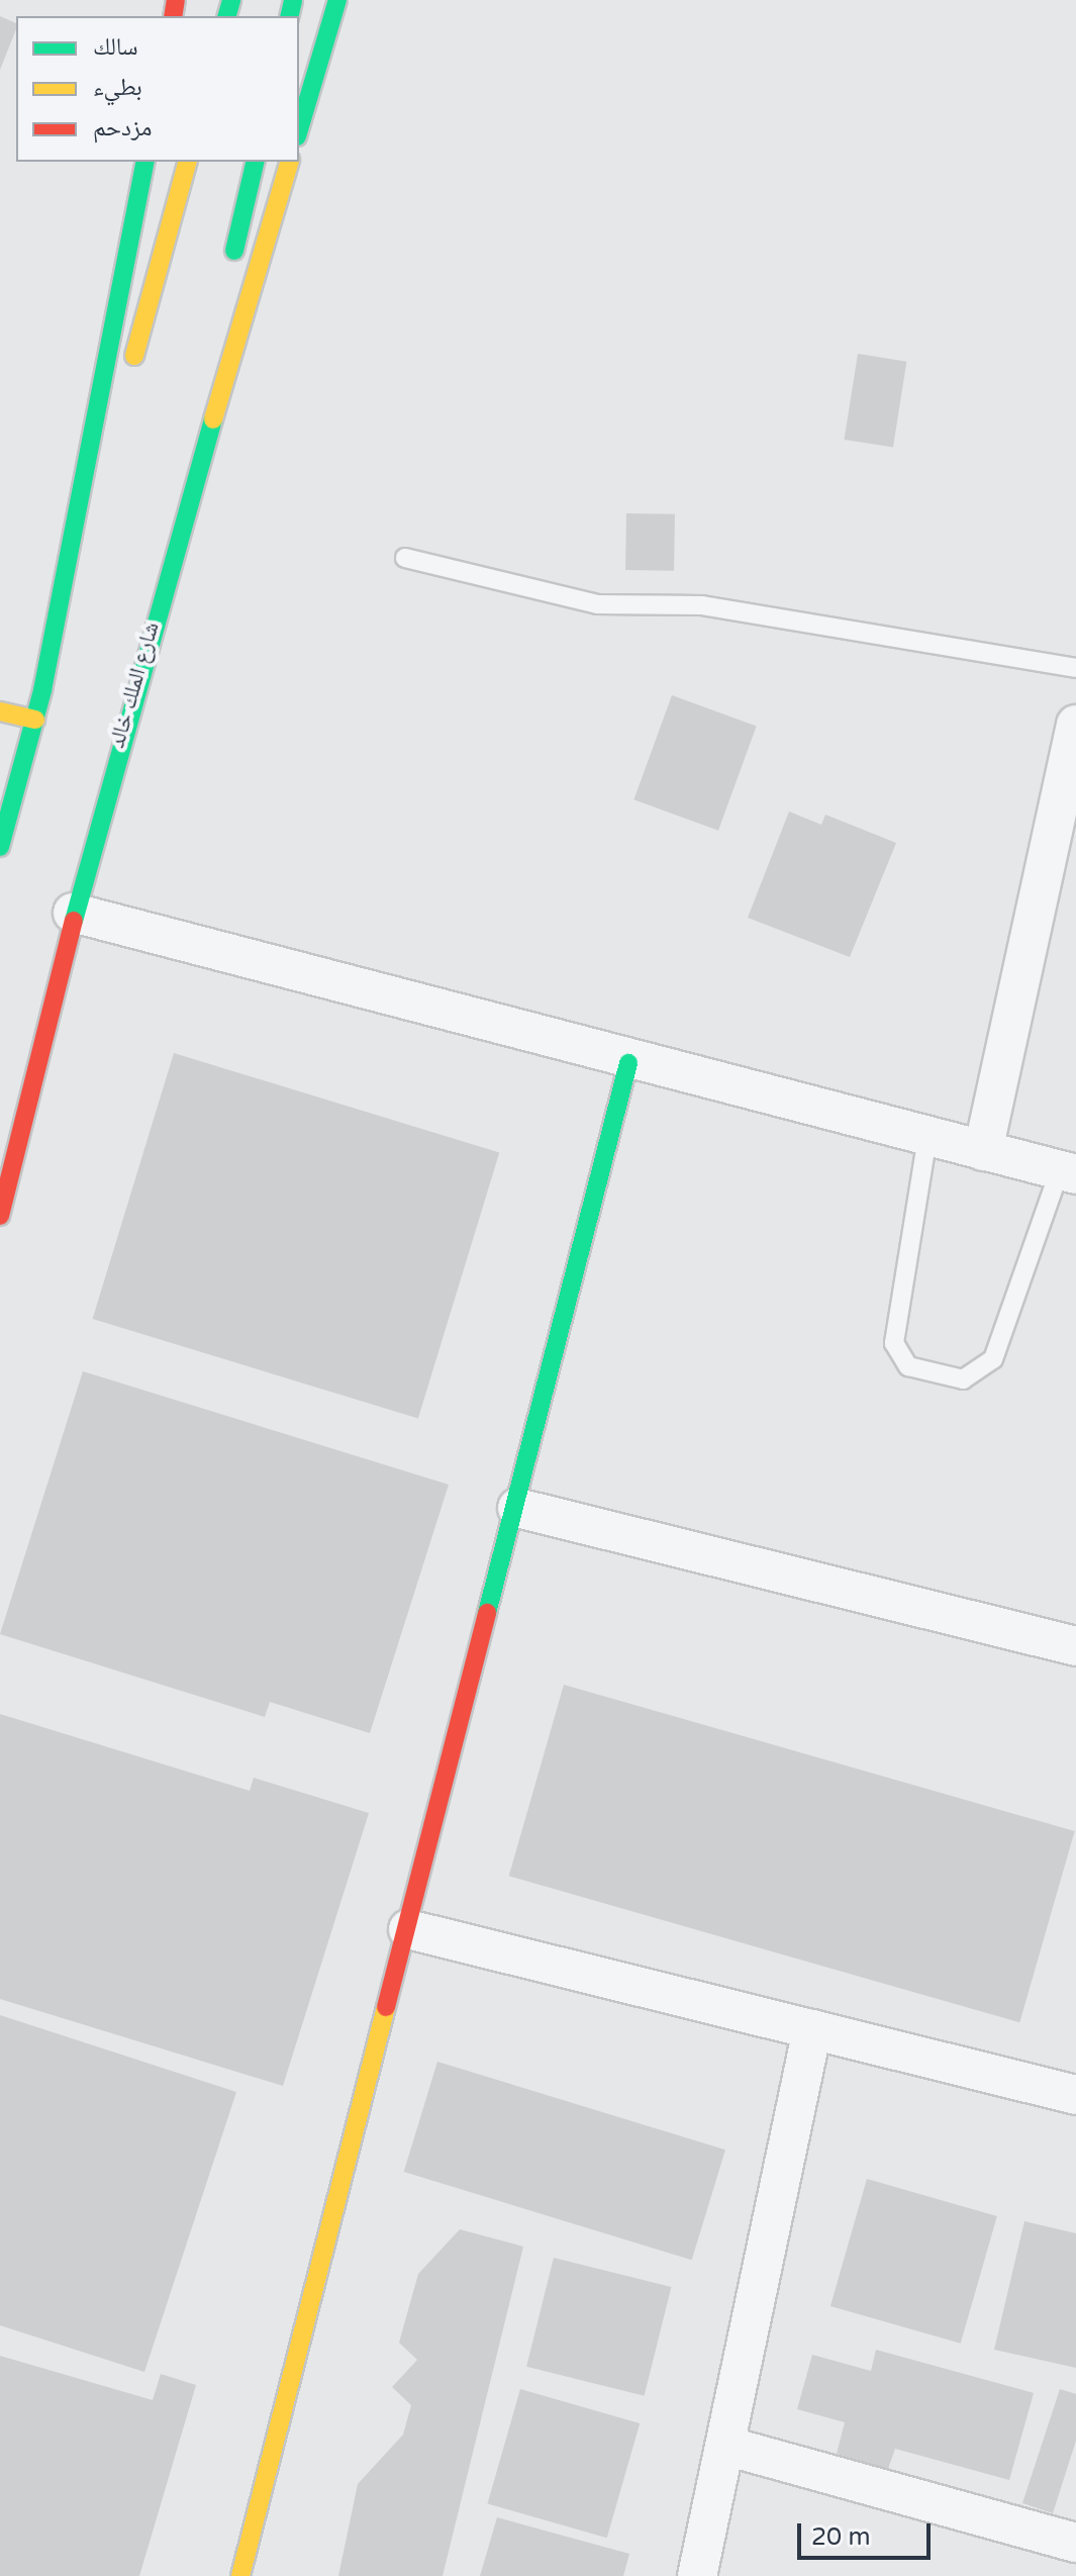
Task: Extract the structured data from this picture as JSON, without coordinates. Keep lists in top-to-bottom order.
{
  "streets": {
    "main road": ["شارع الملك خالد"]
  },
  "legend": ["سالك", "بطيء", "مزدحم"],
  "scale_bar": "20 m"
}
